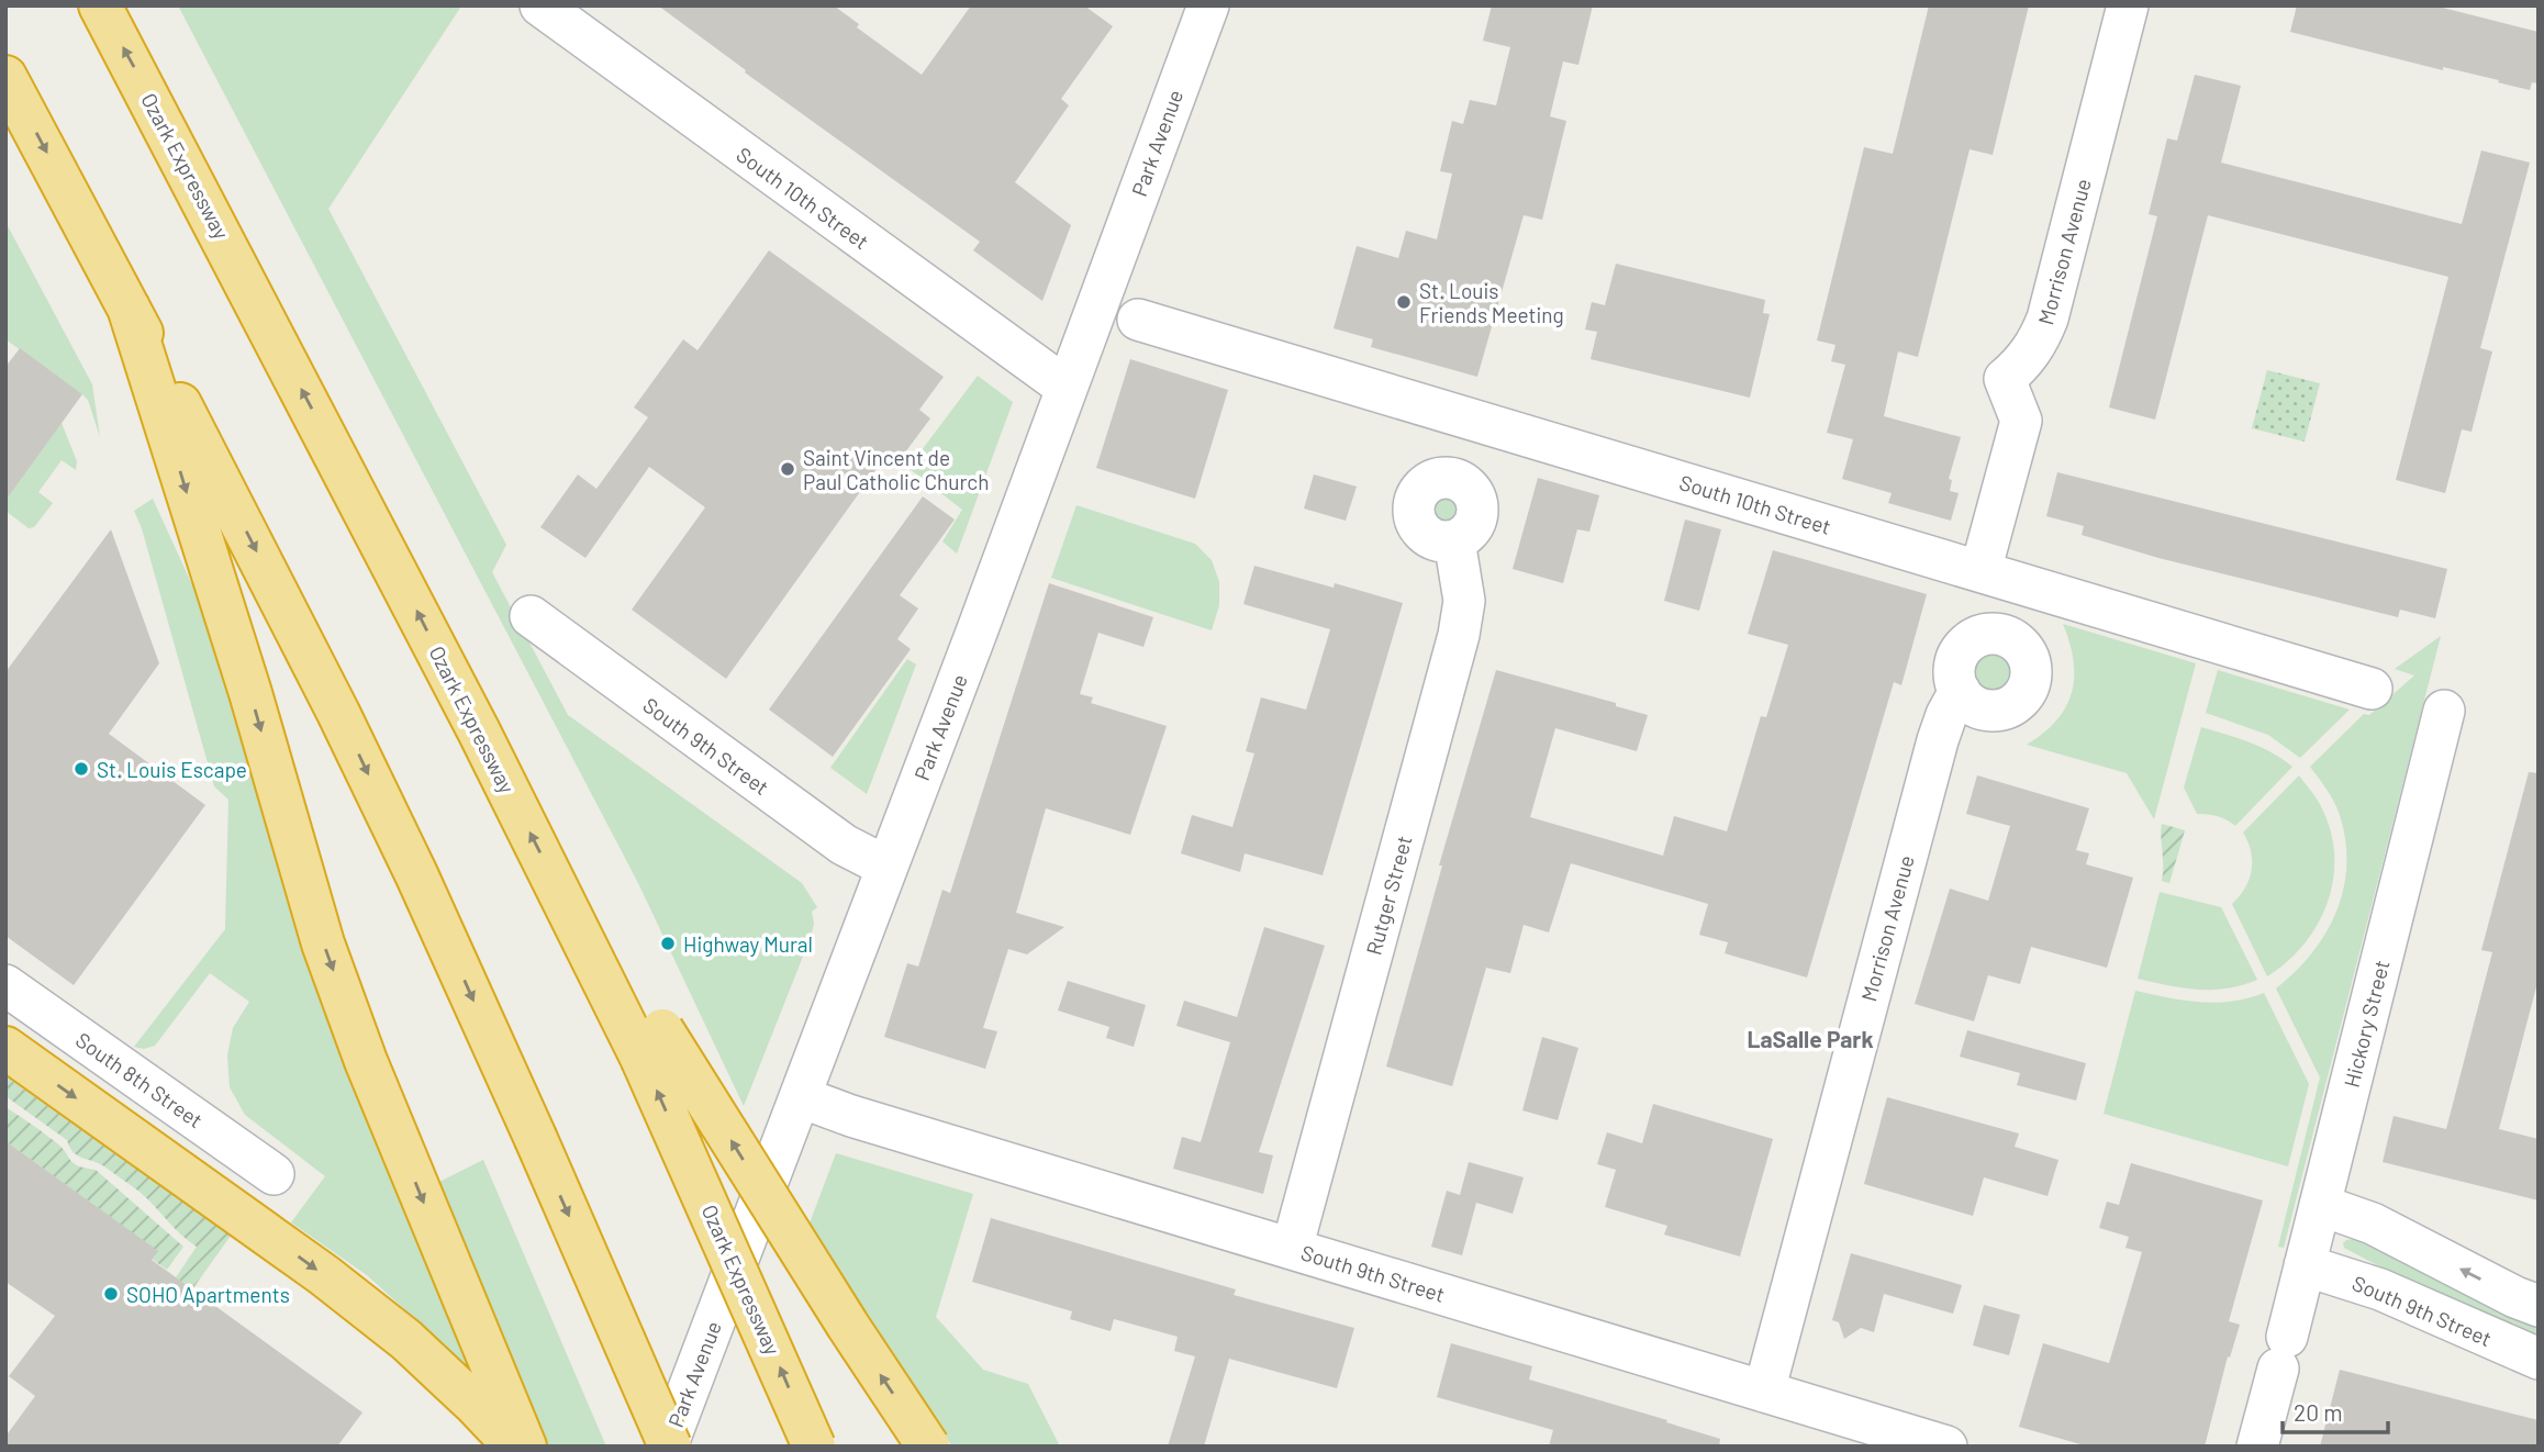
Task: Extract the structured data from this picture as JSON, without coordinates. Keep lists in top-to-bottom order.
{
  "streets": {
    "highway": ["Ozark Expressway"],
    "street": [
      "Park Avenue",
      "South 10th Street",
      "Morrison Avenue",
      "South 9th Street",
      "Rutger Street",
      "Hickory Street",
      "South 8th Street"
    ]
  },
  "crossings": [
    ["Park Avenue", "South 10th Street"],
    ["Park Avenue", "South 9th Street"],
    ["South 10th Street", "Morrison Avenue"],
    ["Morrison Avenue", "South 9th Street"],
    ["South 9th Street", "Rutger Street"],
    ["South 9th Street", "Hickory Street"]
  ],
  "districts": ["LaSalle Park"],
  "places": [
    "St. Louis Friends Meeting",
    "Saint Vincent de Paul Catholic Church",
    "St. Louis Escape",
    "Highway Mural",
    "SOHO Apartments"
  ],
  "scale_bar": "20 m"
}
